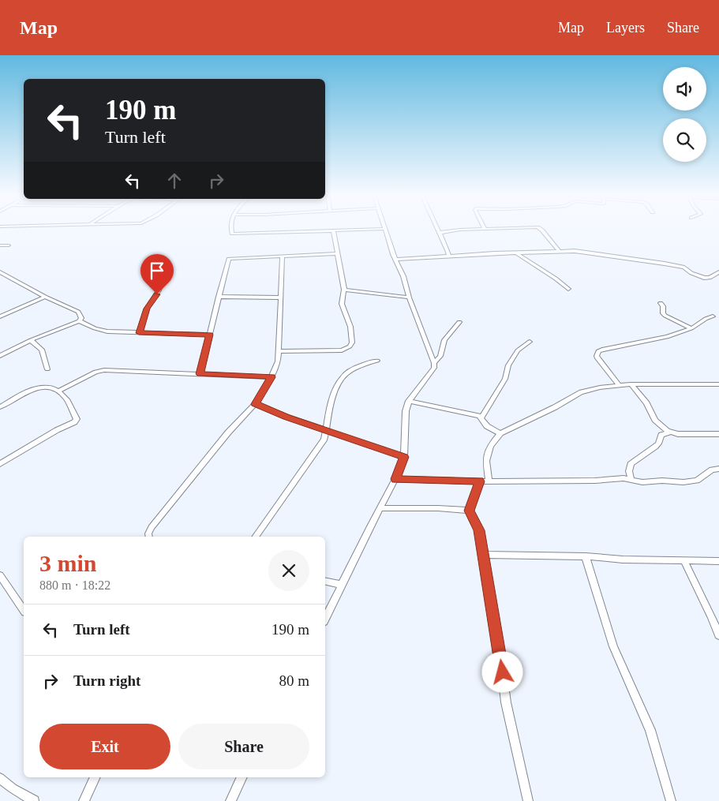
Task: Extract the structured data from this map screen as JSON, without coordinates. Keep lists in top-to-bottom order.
{
  "page": {
    "header": "Map",
    "nav": ["Map", "Layers", "Share"],
    "turn": ["190 m", "Turn left"],
    "heading": ["3 min", "880 m · 18:22"],
    "list": [
      {
        "name": "Turn left",
        "value": "190 m"
      },
      {
        "name": "Turn right",
        "value": "80 m"
      }
    ],
    "buttons": ["Exit", "Share"]
  }
}
